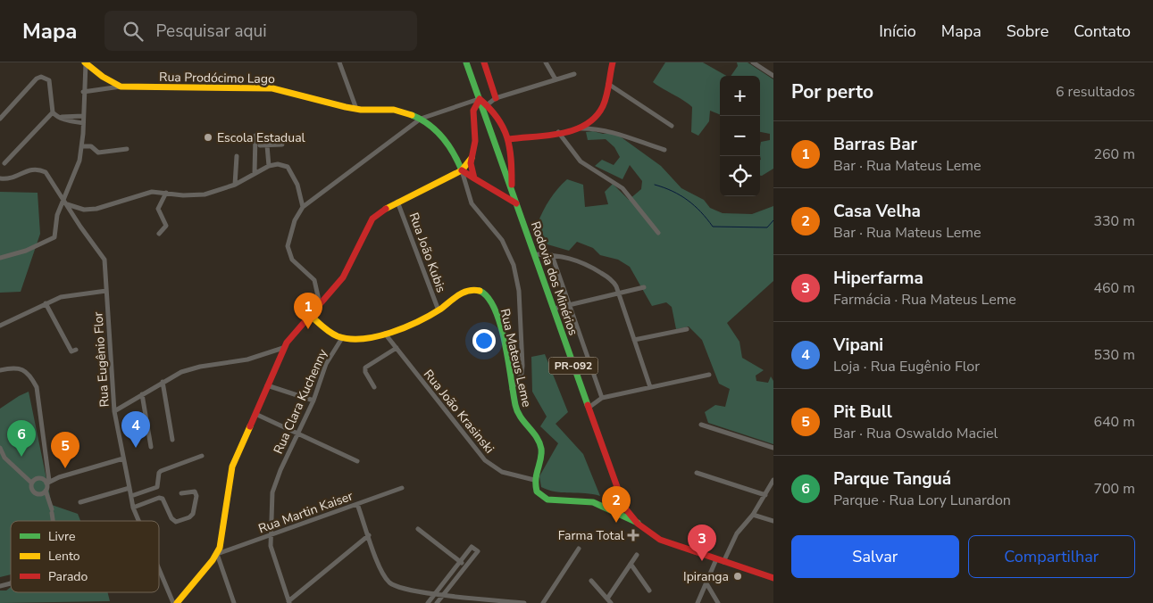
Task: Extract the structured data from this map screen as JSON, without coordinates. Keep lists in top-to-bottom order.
{
  "streets": {
    "main road": [
      "Rua Prodócimo Lago",
      "Rodovia dos Minérios",
      "Rua Mateus Leme",
      "PR-092"
    ],
    "street": [
      "Rua João Kubis",
      "Rua Eugênio Flor",
      "Rua Clara Kuchenny",
      "Rua João Krasinski",
      "Rua Martin Kaiser"
    ]
  },
  "crossings": [
    ["Rua Prodócimo Lago", "Rua Mateus Leme"],
    ["Rua João Kubis", "Rua Mateus Leme"],
    ["Rua Mateus Leme", "Rua Clara Kuchenny"],
    ["Rua Mateus Leme", "Rua João Krasinski"],
    ["Rua Clara Kuchenny", "Rua Martin Kaiser"]
  ],
  "places": {
    "other": ["Escola Estadual", "Ipiranga"],
    "health": ["Farma Total"]
  },
  "legend": ["Livre", "Lento", "Parado"],
  "page": {
    "header": "Mapa",
    "search": "Pesquisar aqui",
    "nav": [
      "Início",
      "Mapa",
      "Sobre",
      "Contato"
    ],
    "heading": ["Por perto", "6 resultados"],
    "map_buttons": ["+", "−"],
    "list": [
      {
        "mark": "1",
        "name": "Barras Bar",
        "note": "Bar · Rua Mateus Leme",
        "value": "260 m"
      },
      {
        "mark": "2",
        "name": "Casa Velha",
        "note": "Bar · Rua Mateus Leme",
        "value": "330 m"
      },
      {
        "mark": "3",
        "name": "Hiperfarma",
        "note": "Farmácia · Rua Mateus Leme",
        "value": "460 m"
      },
      {
        "mark": "4",
        "name": "Vipani",
        "note": "Loja · Rua Eugênio Flor",
        "value": "530 m"
      },
      {
        "mark": "5",
        "name": "Pit Bull",
        "note": "Bar · Rua Oswaldo Maciel",
        "value": "640 m"
      },
      {
        "mark": "6",
        "name": "Parque Tanguá",
        "note": "Parque · Rua Lory Lunardon",
        "value": "700 m"
      }
    ],
    "pins": [
      "1",
      "4",
      "6",
      "5",
      "2",
      "3"
    ],
    "buttons": ["Salvar", "Compartilhar"]
  }
}
